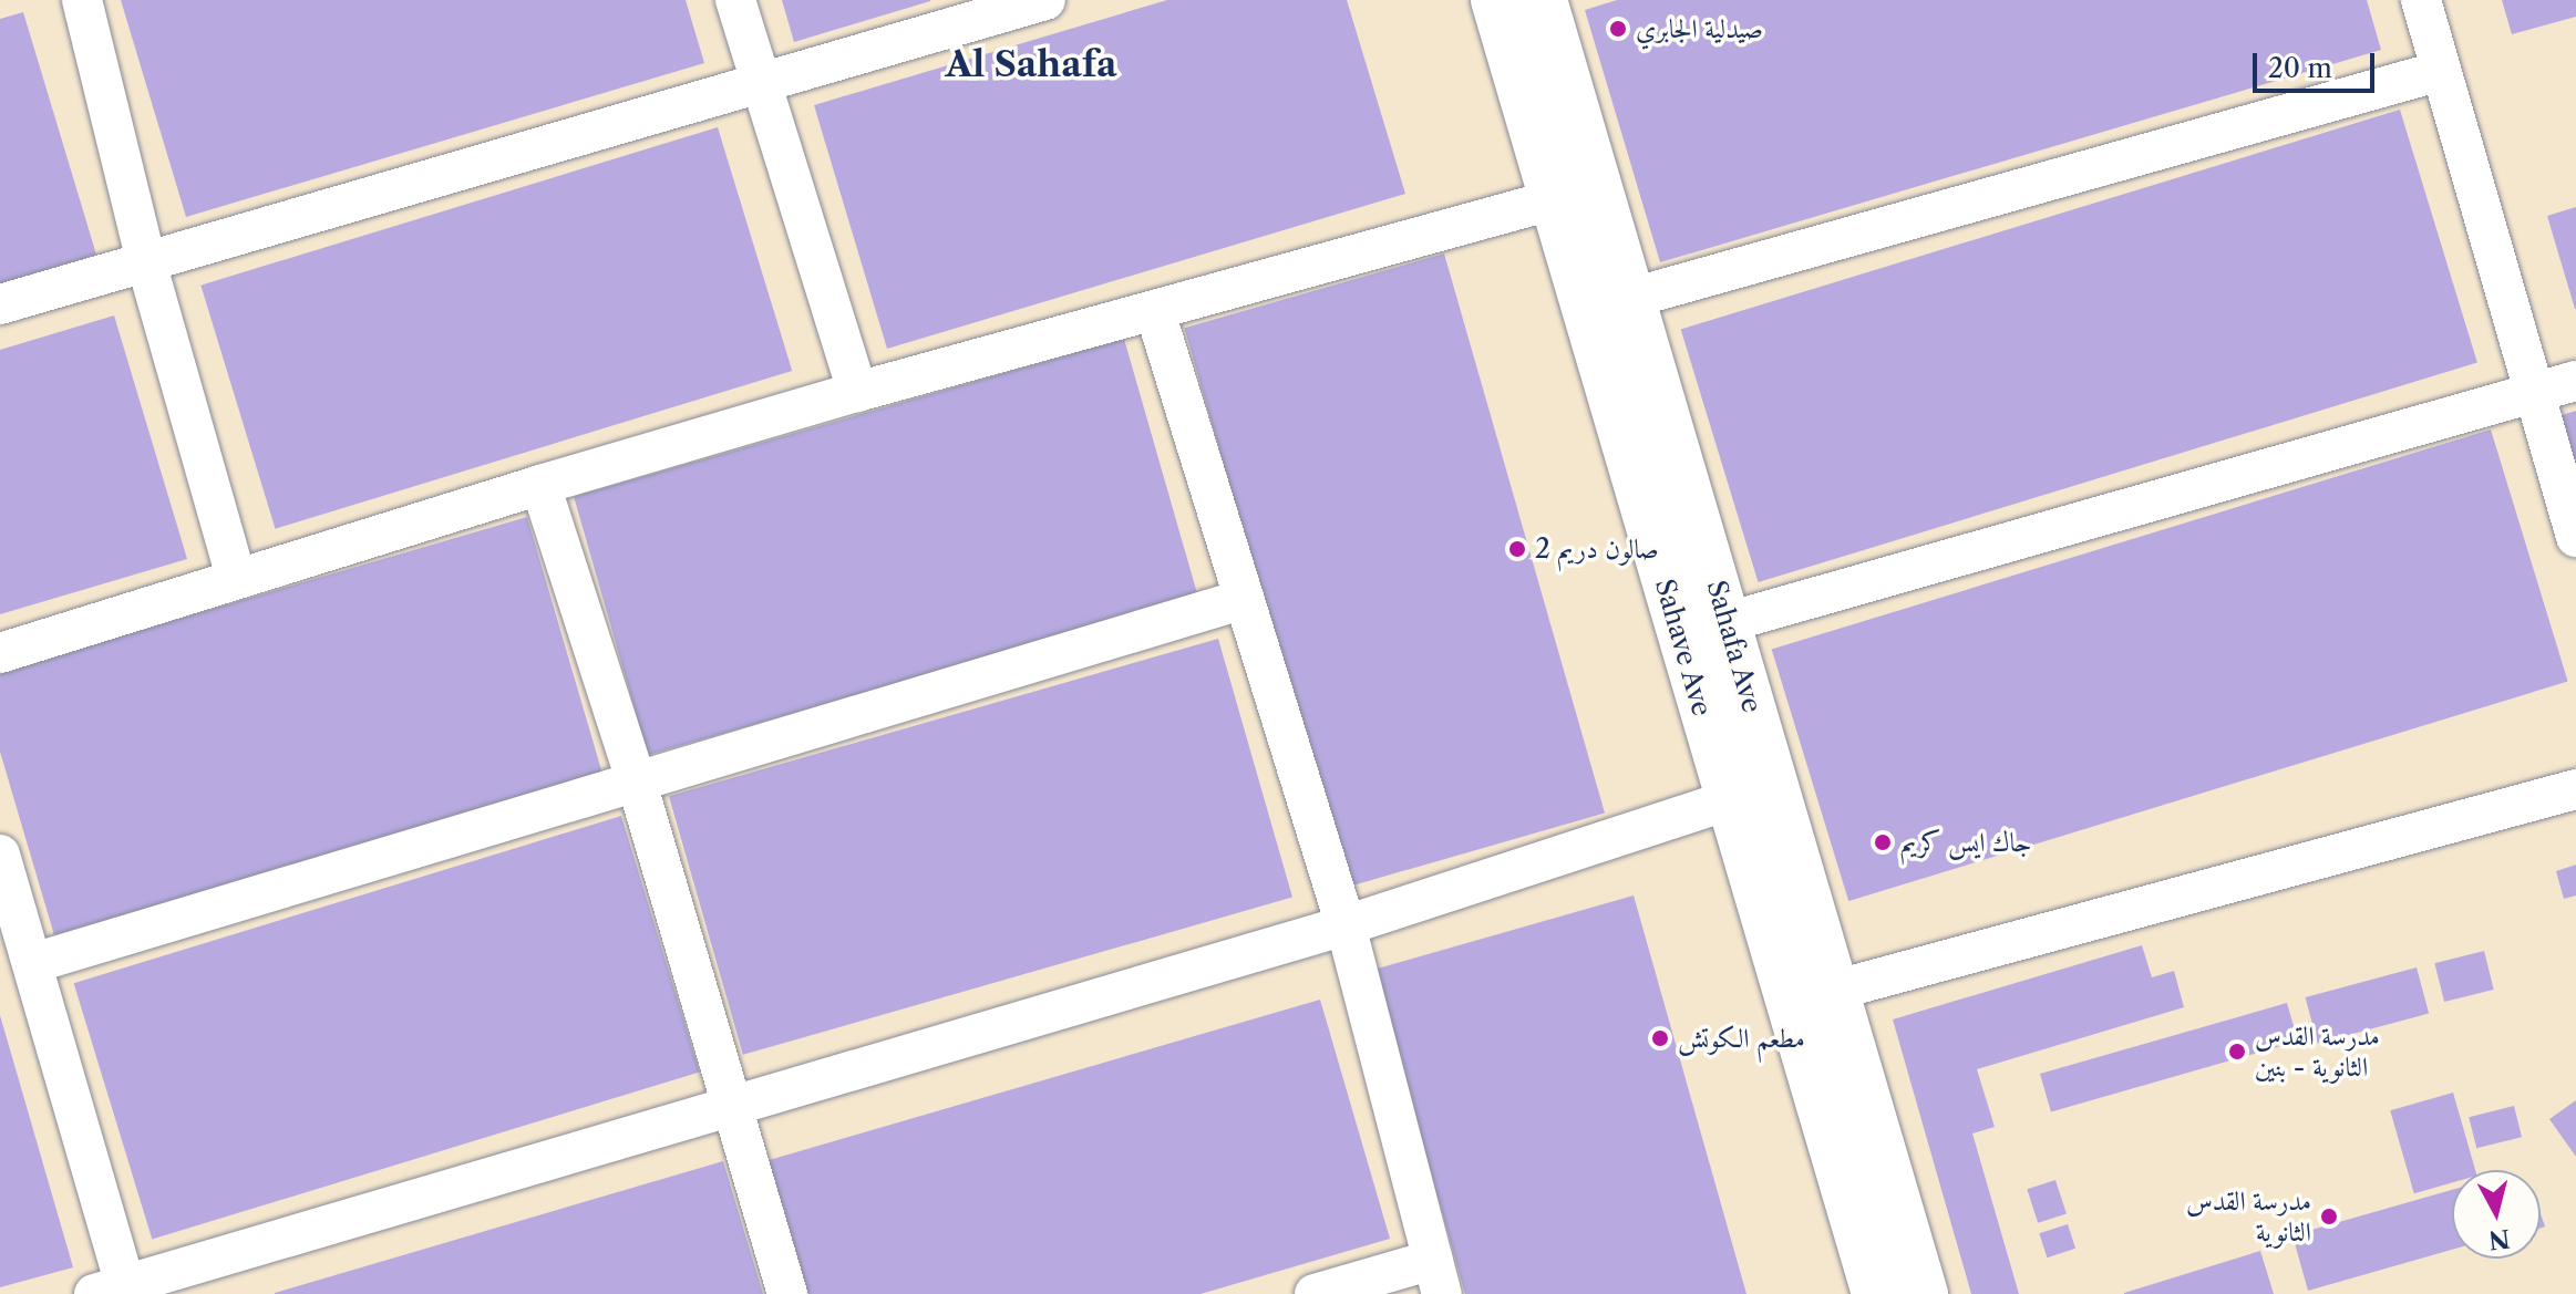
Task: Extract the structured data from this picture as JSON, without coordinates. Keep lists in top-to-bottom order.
{
  "streets": {
    "main road": ["Sahafa Ave", "Sahave Ave"]
  },
  "crossings": [
    ["Sahafa Ave", "Sahave Ave"]
  ],
  "districts": ["Al Sahafa"],
  "places": [
    "صيدلية الجابري",
    "صالون دريم 2",
    "جاك ايس كريم",
    "مطعم الكوتش",
    "مدرسة القدس الثانوية - بنين",
    "مدرسة القدس الثانوية"
  ],
  "scale_bar": "20 m",
  "north": "bottom"
}
